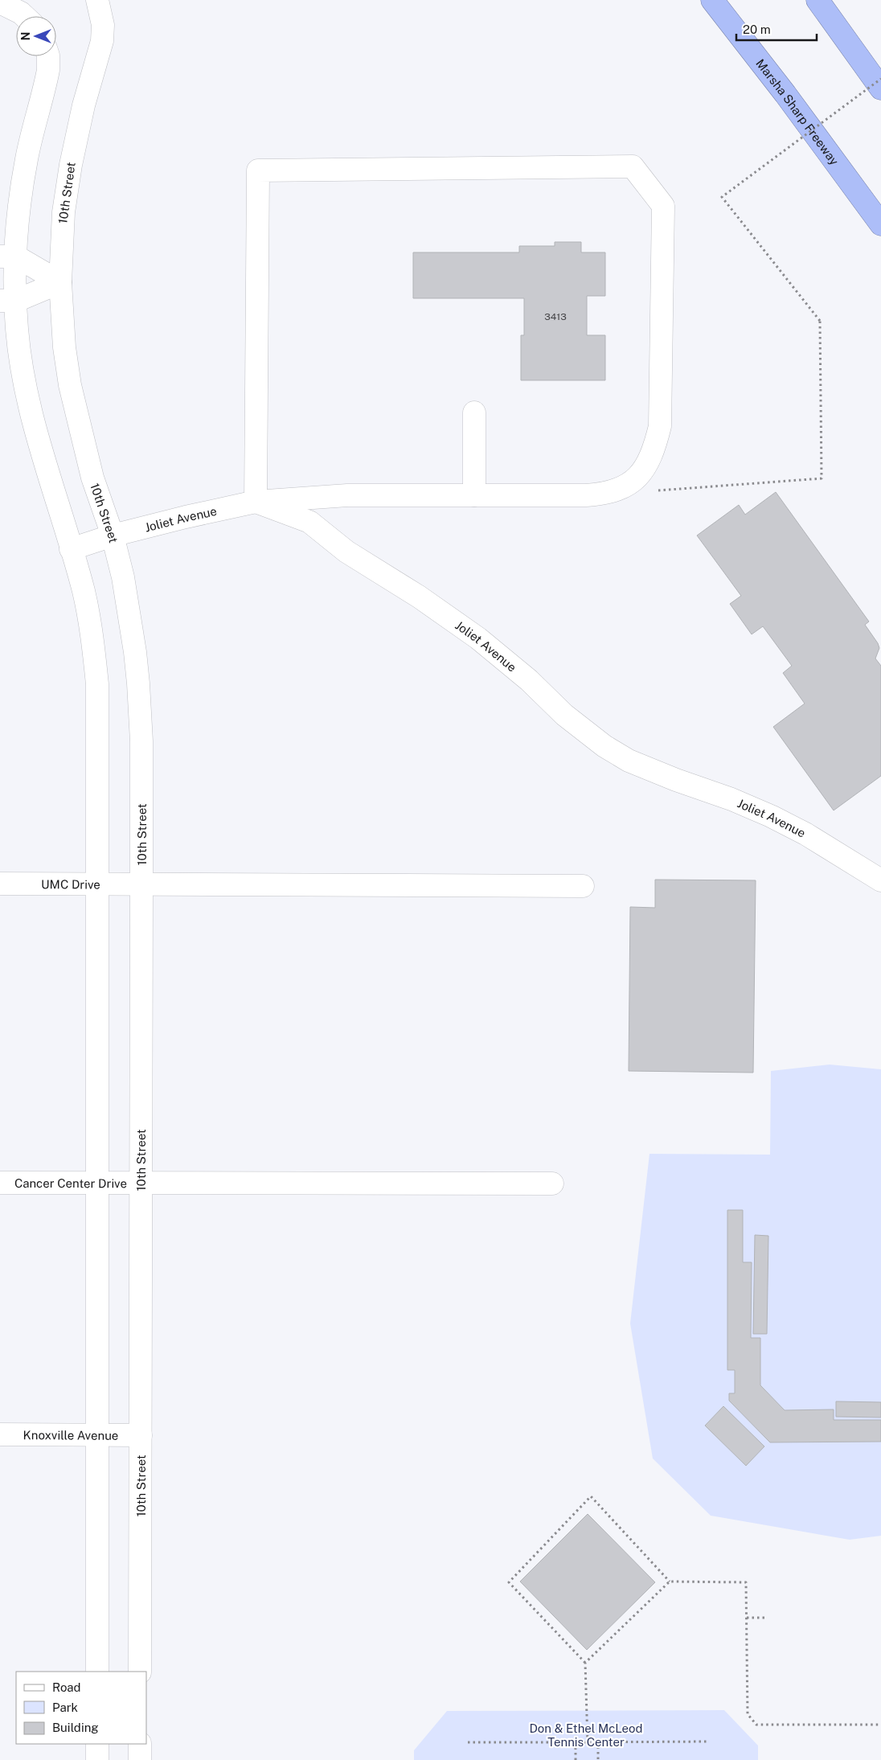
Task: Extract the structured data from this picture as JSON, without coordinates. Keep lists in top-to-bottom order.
{
  "streets": {
    "highway": ["Marsha Sharp Freeway"],
    "street": [
      "10th Street",
      "Joliet Avenue",
      "UMC Drive",
      "Cancer Center Drive",
      "Knoxville Avenue"
    ]
  },
  "crossings": [
    ["10th Street", "Joliet Avenue"],
    ["10th Street", "UMC Drive"],
    ["10th Street", "Cancer Center Drive"],
    ["10th Street", "Knoxville Avenue"]
  ],
  "parks": ["Don & Ethel McLeod Tennis Center"],
  "house_numbers": ["3413"],
  "legend": ["Road", "Park", "Building"],
  "scale_bar": "20 m",
  "north": "left"
}
